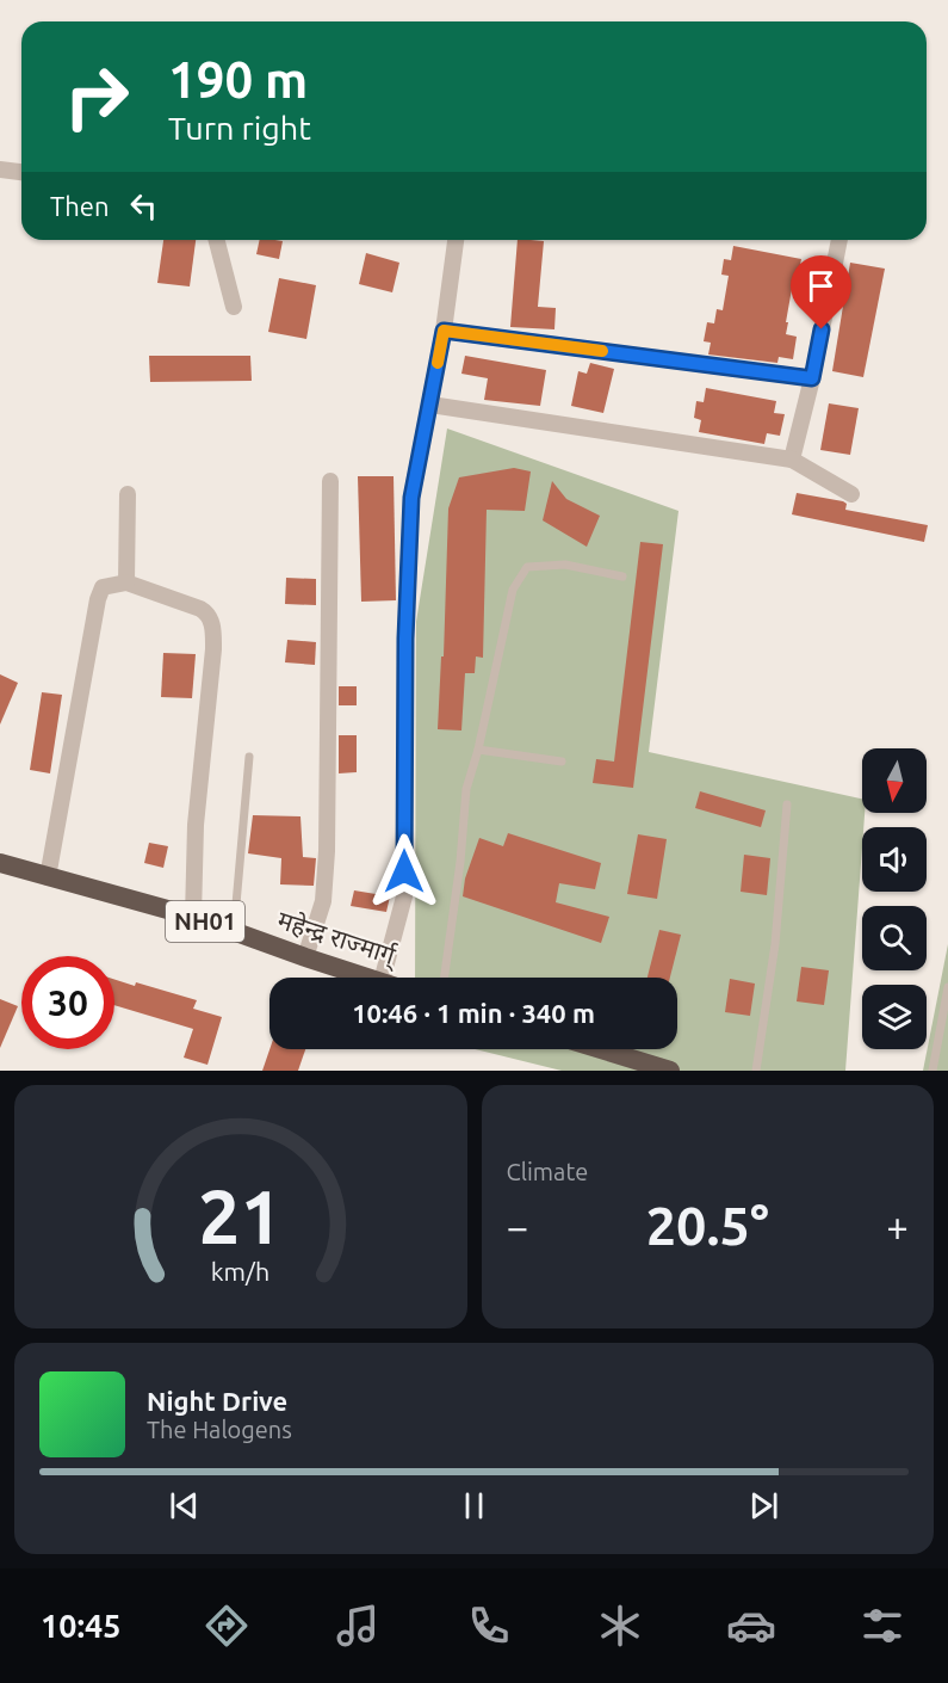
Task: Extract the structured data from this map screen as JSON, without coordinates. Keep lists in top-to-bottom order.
{
  "streets": {
    "highway": ["NH01", "महेन्द्र राज्मार्ग्"]
  },
  "north": "bottom",
  "page": {
    "turn": ["190 m", "Turn right"],
    "then": "Then",
    "limit": "30",
    "trip": "10:46 · 1 min · 340 m",
    "tile": "Climate",
    "heat": ["−", "20.5°", "+"],
    "song": ["Night Drive", "The Halogens"],
    "tabs": "10:45",
    "gauge": ["21", "km/h"]
  }
}
